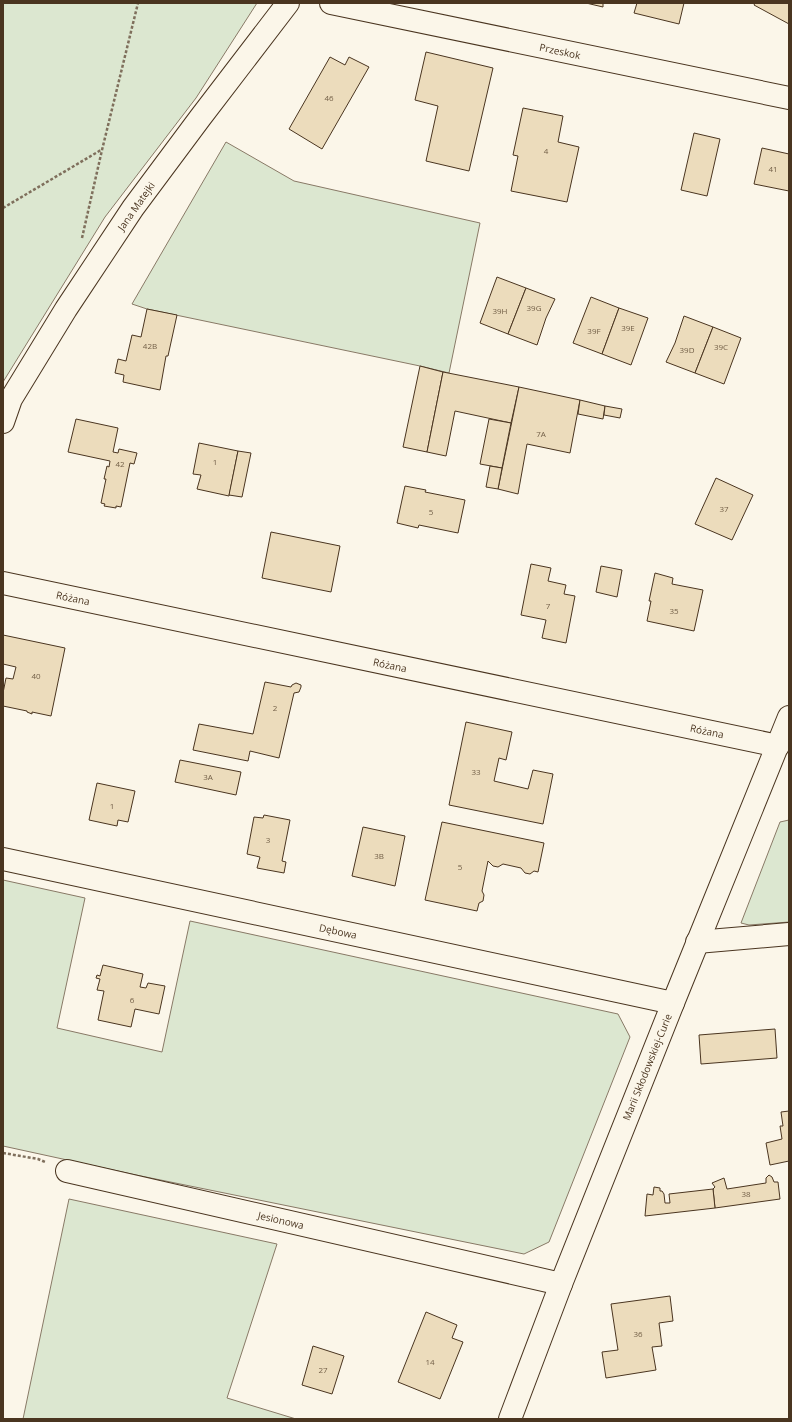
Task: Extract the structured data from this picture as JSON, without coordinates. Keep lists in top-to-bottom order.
{
  "streets": {
    "street": [
      "Przeskok",
      "Jana Matejki",
      "Różana",
      "Dębowa",
      "Marii Skłodowskiej-Curie",
      "Jesionowa"
    ]
  },
  "crossings": [
    ["Różana", "Marii Skłodowskiej-Curie"],
    ["Dębowa", "Marii Skłodowskiej-Curie"],
    ["Marii Skłodowskiej-Curie", "Jesionowa"]
  ],
  "house_numbers": [
    "46",
    "4",
    "41",
    "39G",
    "39H",
    "39E",
    "39F",
    "42B",
    "39C",
    "39D",
    "7A",
    "1",
    "42",
    "37",
    "5",
    "7",
    "35",
    "40",
    "2",
    "33",
    "3A",
    "1",
    "3",
    "3B",
    "5",
    "6",
    "38",
    "36",
    "14",
    "27"
  ]
}
